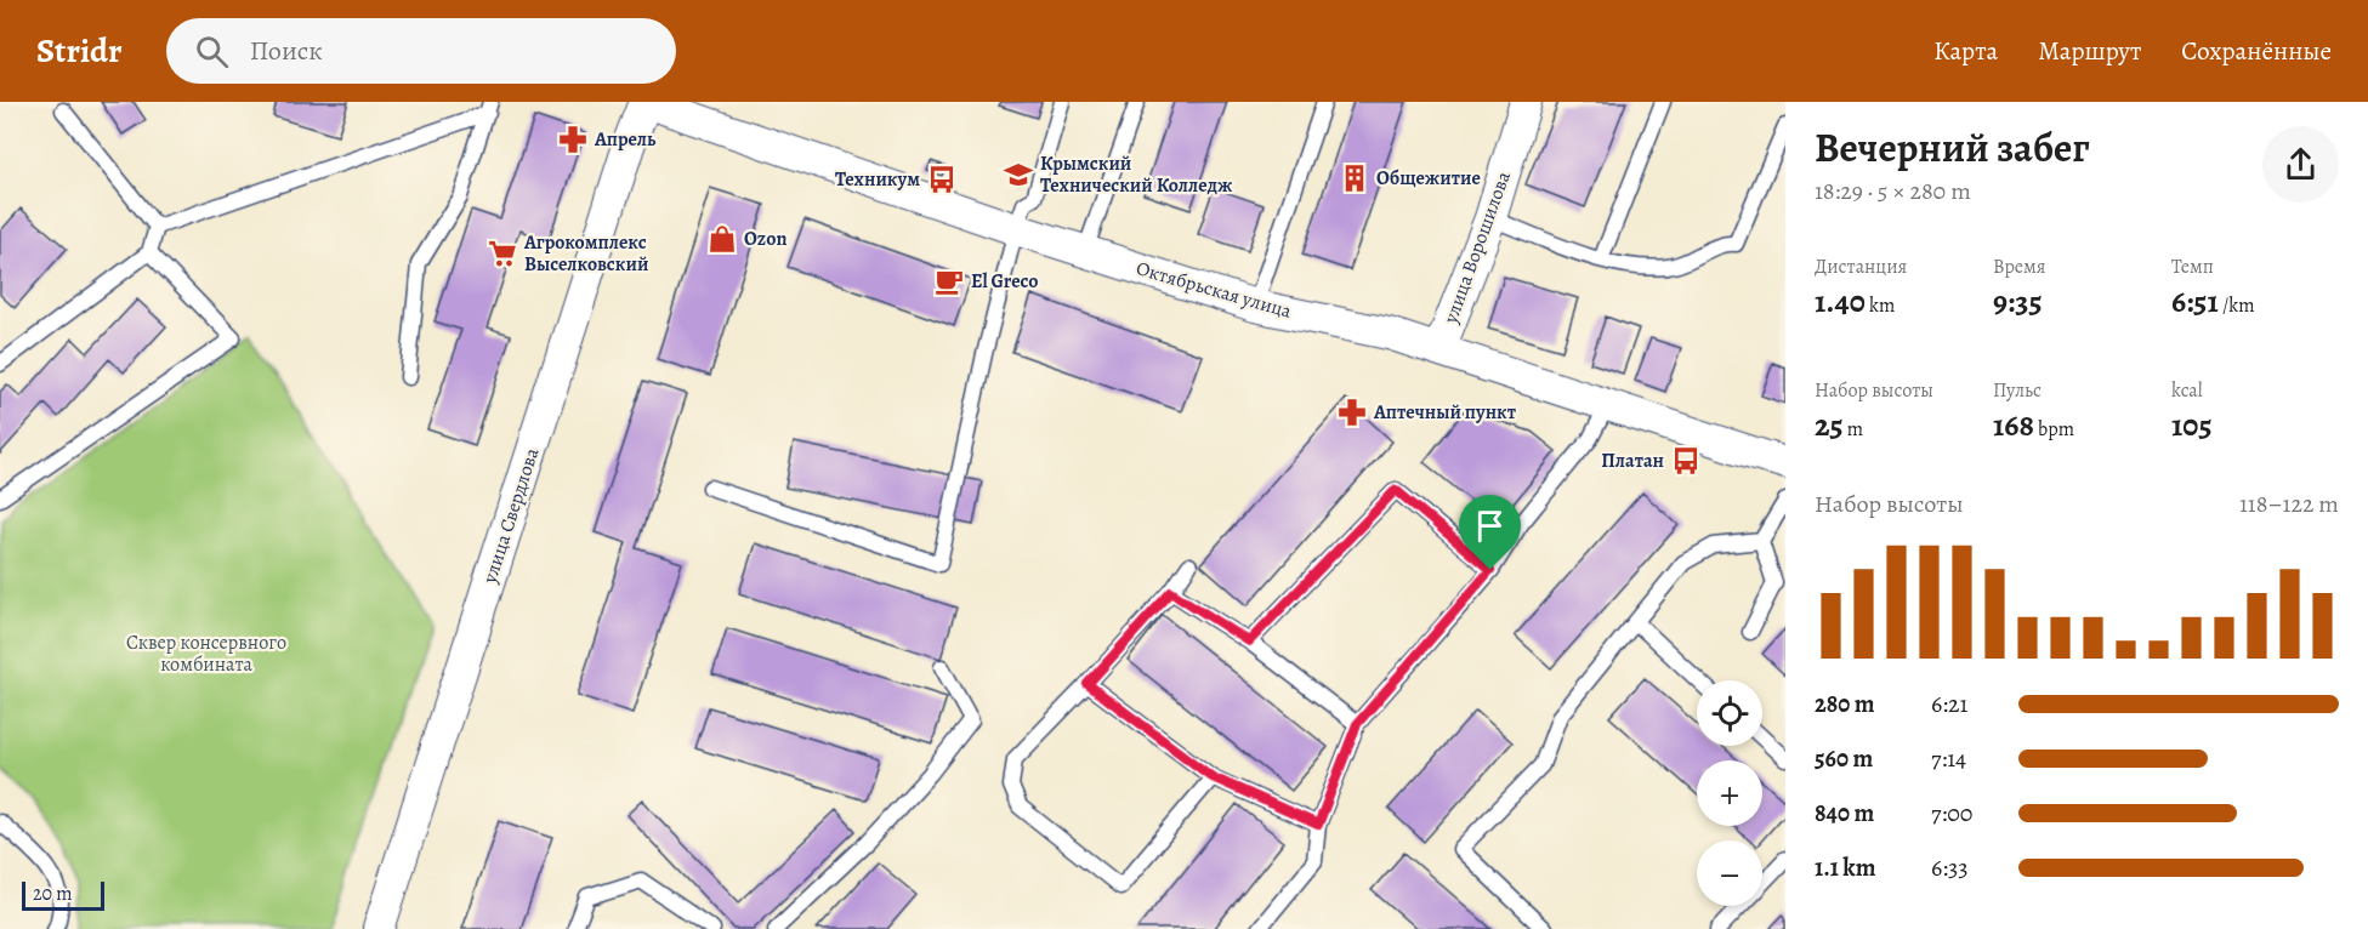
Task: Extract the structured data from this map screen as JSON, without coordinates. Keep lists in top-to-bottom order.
{
  "streets": {
    "street": ["улица Ворошилова", "Октябрьская улица", "улица Свердлова"]
  },
  "crossings": [
    ["улица Ворошилова", "Октябрьская улица"],
    ["Октябрьская улица", "улица Свердлова"]
  ],
  "parks": ["Сквер консервного комбината"],
  "places": {
    "pharmacy": ["Апрель", "Аптечный пункт"],
    "school or university": ["Крымский Технический Колледж"],
    "building": ["Общежитие"],
    "bus stop": ["Техникум", "Платан"],
    "shop": ["Ozon"],
    "supermarket": ["Агрокомплекс Выселковский"],
    "cafe": ["El Greco"]
  },
  "scale_bar": "20 m",
  "page": {
    "header": "Stridr",
    "search": "Поиск",
    "nav": ["Карта", "Маршрут", "Сохранённые"],
    "heading": ["Вечерний забег", "18:29 · 5 × 280 m"],
    "stats": [
      ["Дистанция", "1.40 km"],
      ["Время", "9:35"],
      ["Темп", "6:51 /km"],
      ["Набор высоты", "25 m"],
      ["Пульс", "168 bpm"],
      ["kcal", "105"]
    ],
    "chart": ["Набор высоты", "118–122 m"],
    "list": [
      {
        "name": "280 m",
        "note": "6:21"
      },
      {
        "name": "560 m",
        "note": "7:14"
      },
      {
        "name": "840 m",
        "note": "7:00"
      },
      {
        "name": "1.1 km",
        "note": "6:33"
      }
    ],
    "map_buttons": ["+", "−"],
    "scale": "20 m"
  }
}
